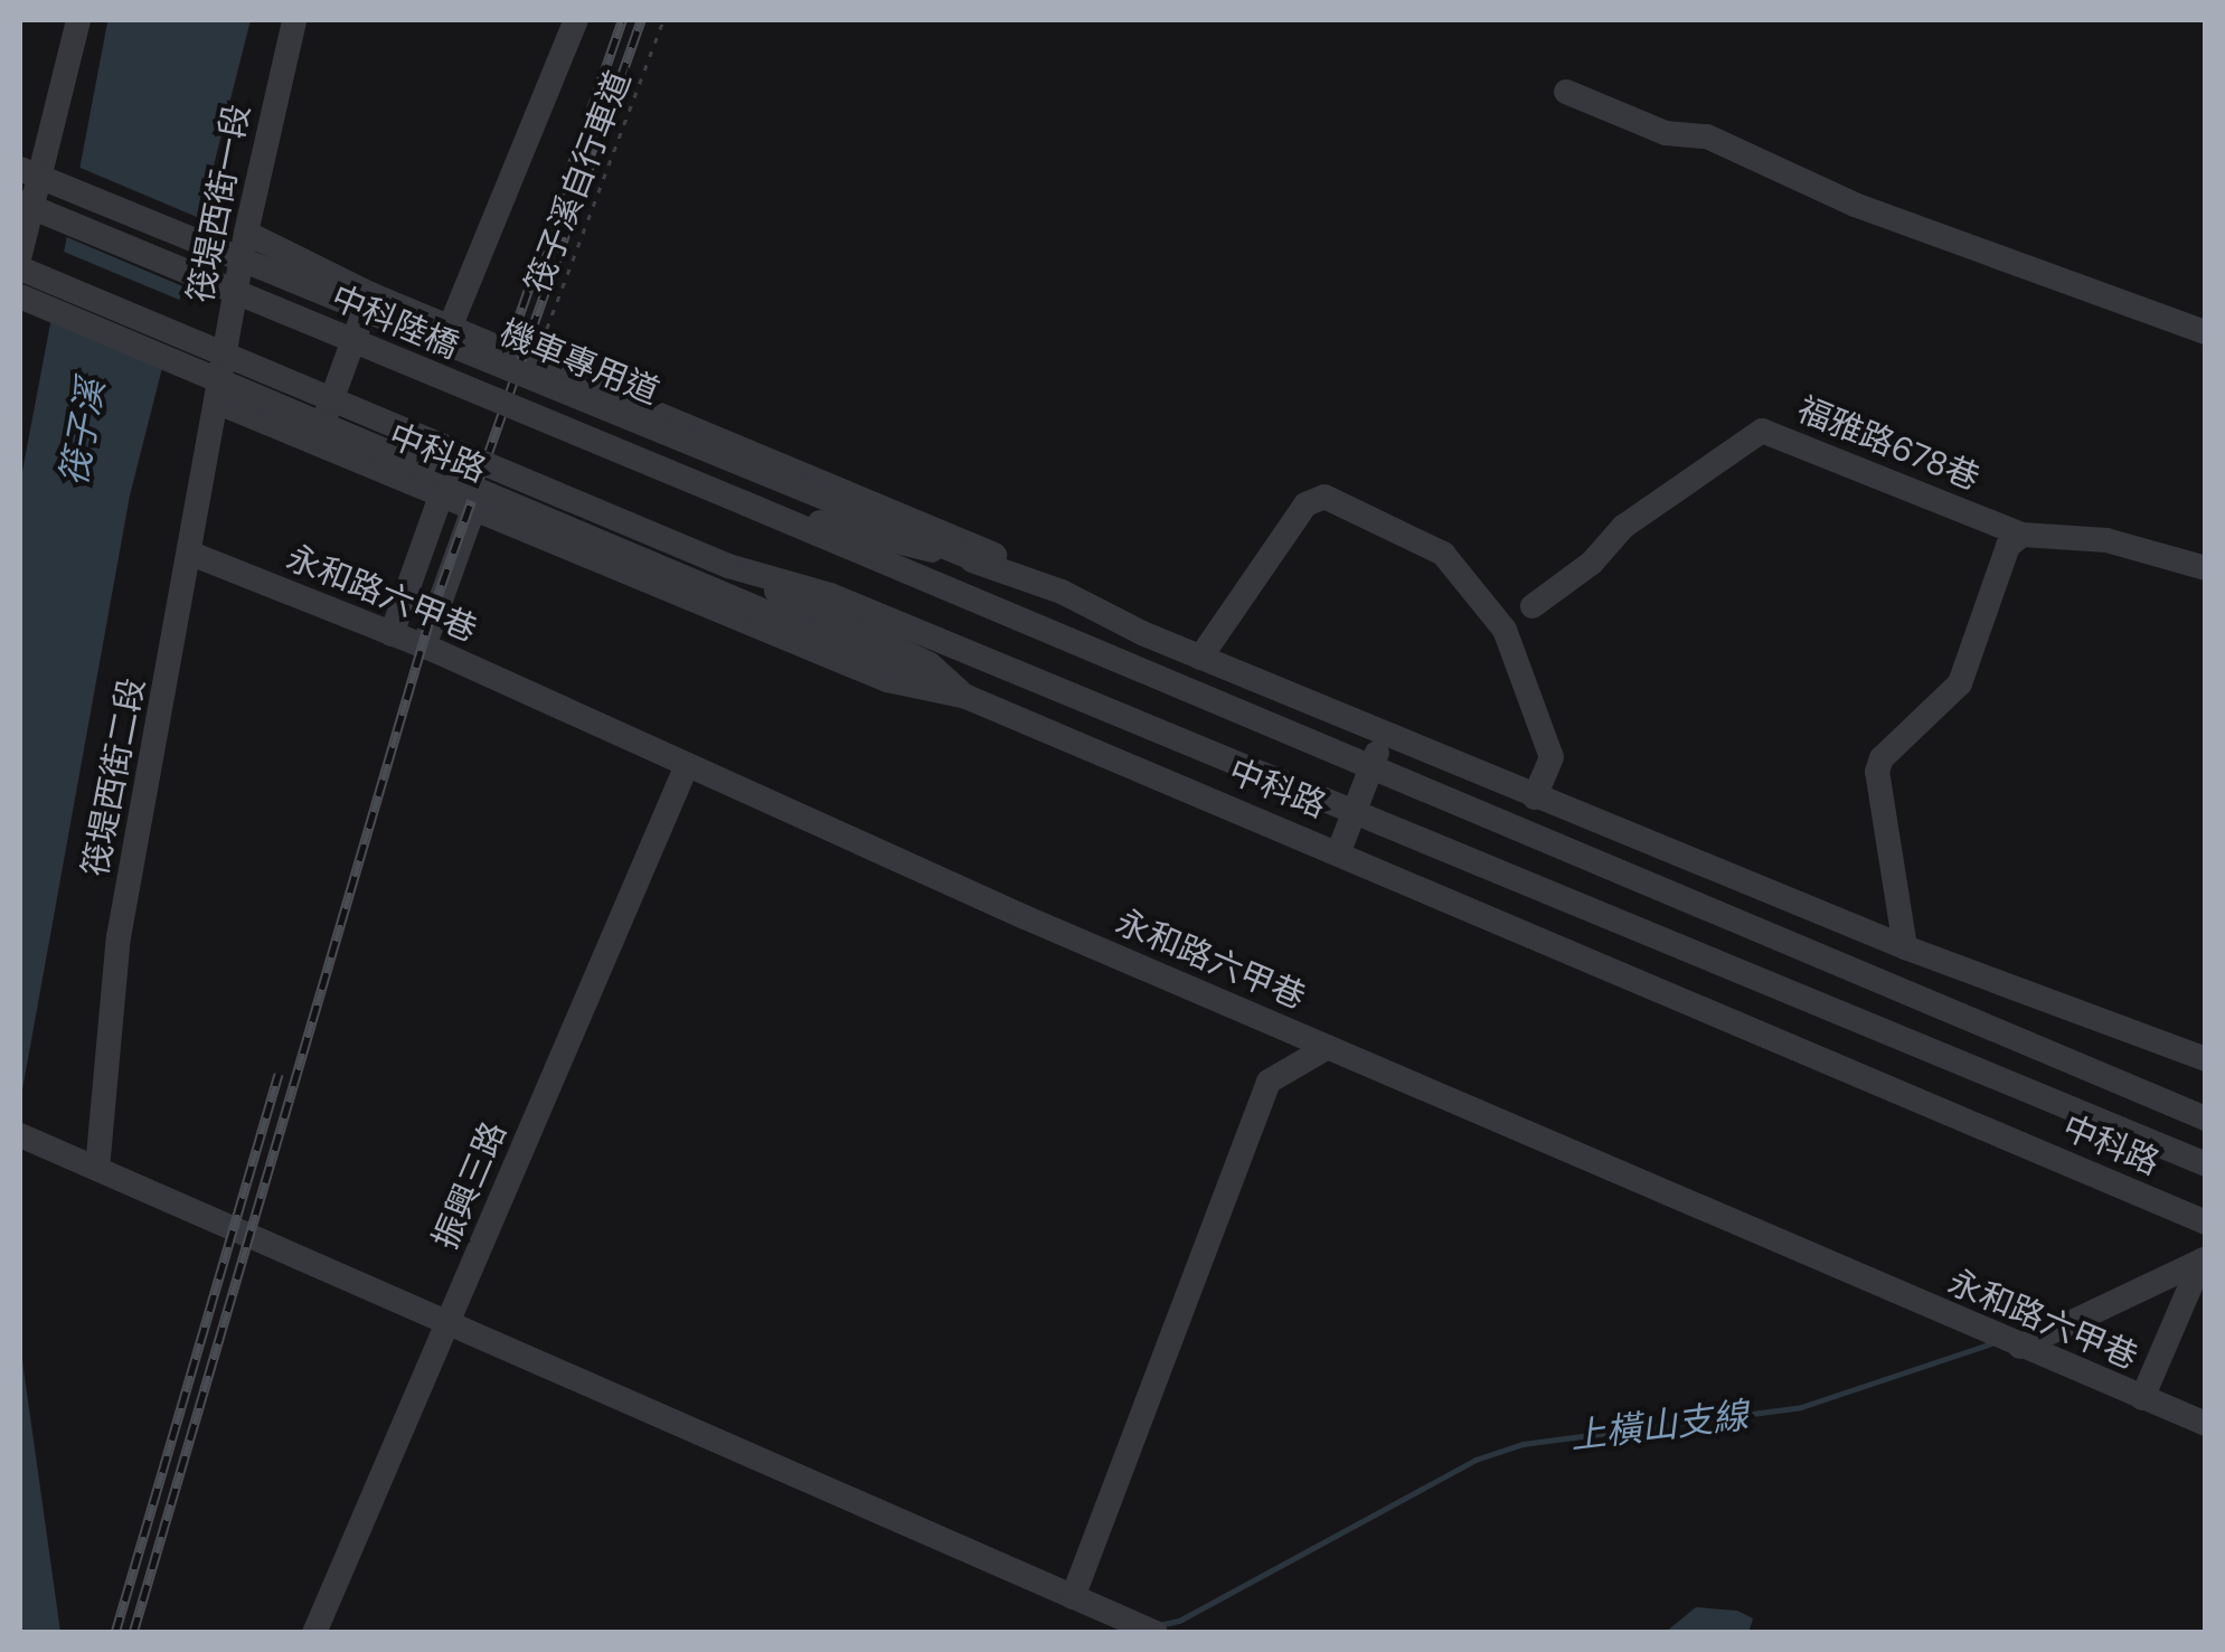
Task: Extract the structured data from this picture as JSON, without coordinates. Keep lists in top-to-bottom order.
{
  "streets": {
    "street": [
      "筏堤西街一段",
      "中科陸橋",
      "機車專用道",
      "福雅路678巷",
      "中科路",
      "永和路六甲巷",
      "筏堤西街二段",
      "振興三路"
    ],
    "path": ["筏子溪自行車道"]
  },
  "crossings": [
    ["筏堤西街一段", "中科路"],
    ["筏堤西街一段", "筏堤西街二段"],
    ["中科陸橋", "中科路"],
    ["中科路", "筏堤西街二段"],
    ["永和路六甲巷", "筏堤西街二段"],
    ["永和路六甲巷", "振興三路"]
  ],
  "water": ["筏子溪", "上橫山支線"]
}
